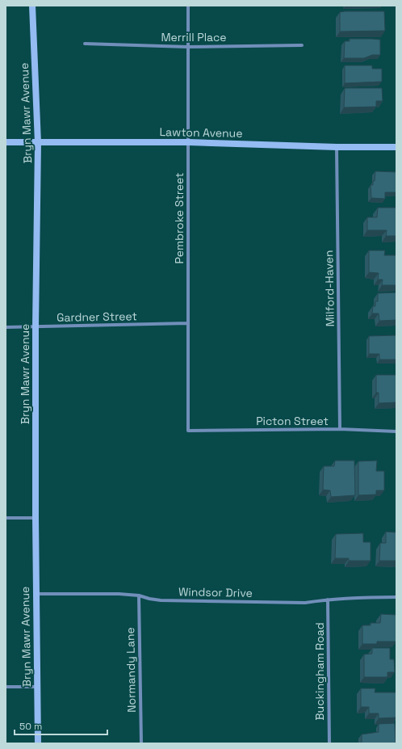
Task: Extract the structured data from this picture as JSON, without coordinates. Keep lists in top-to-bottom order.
{
  "streets": {
    "street": [
      "Merrill Place",
      "Bryn Mawr Avenue",
      "Lawton Avenue",
      "Pembroke Street",
      "Milford-Haven",
      "Gardner Street",
      "Picton Street",
      "Windsor Drive",
      "Normandy Lane",
      "Buckingham Road"
    ]
  },
  "crossings": [
    ["Merrill Place", "Pembroke Street"],
    ["Bryn Mawr Avenue", "Lawton Avenue"],
    ["Bryn Mawr Avenue", "Gardner Street"],
    ["Bryn Mawr Avenue", "Windsor Drive"],
    ["Lawton Avenue", "Pembroke Street"],
    ["Lawton Avenue", "Milford-Haven"],
    ["Pembroke Street", "Gardner Street"],
    ["Pembroke Street", "Picton Street"],
    ["Milford-Haven", "Picton Street"],
    ["Windsor Drive", "Normandy Lane"],
    ["Windsor Drive", "Buckingham Road"]
  ],
  "scale_bar": "50 m"
}
